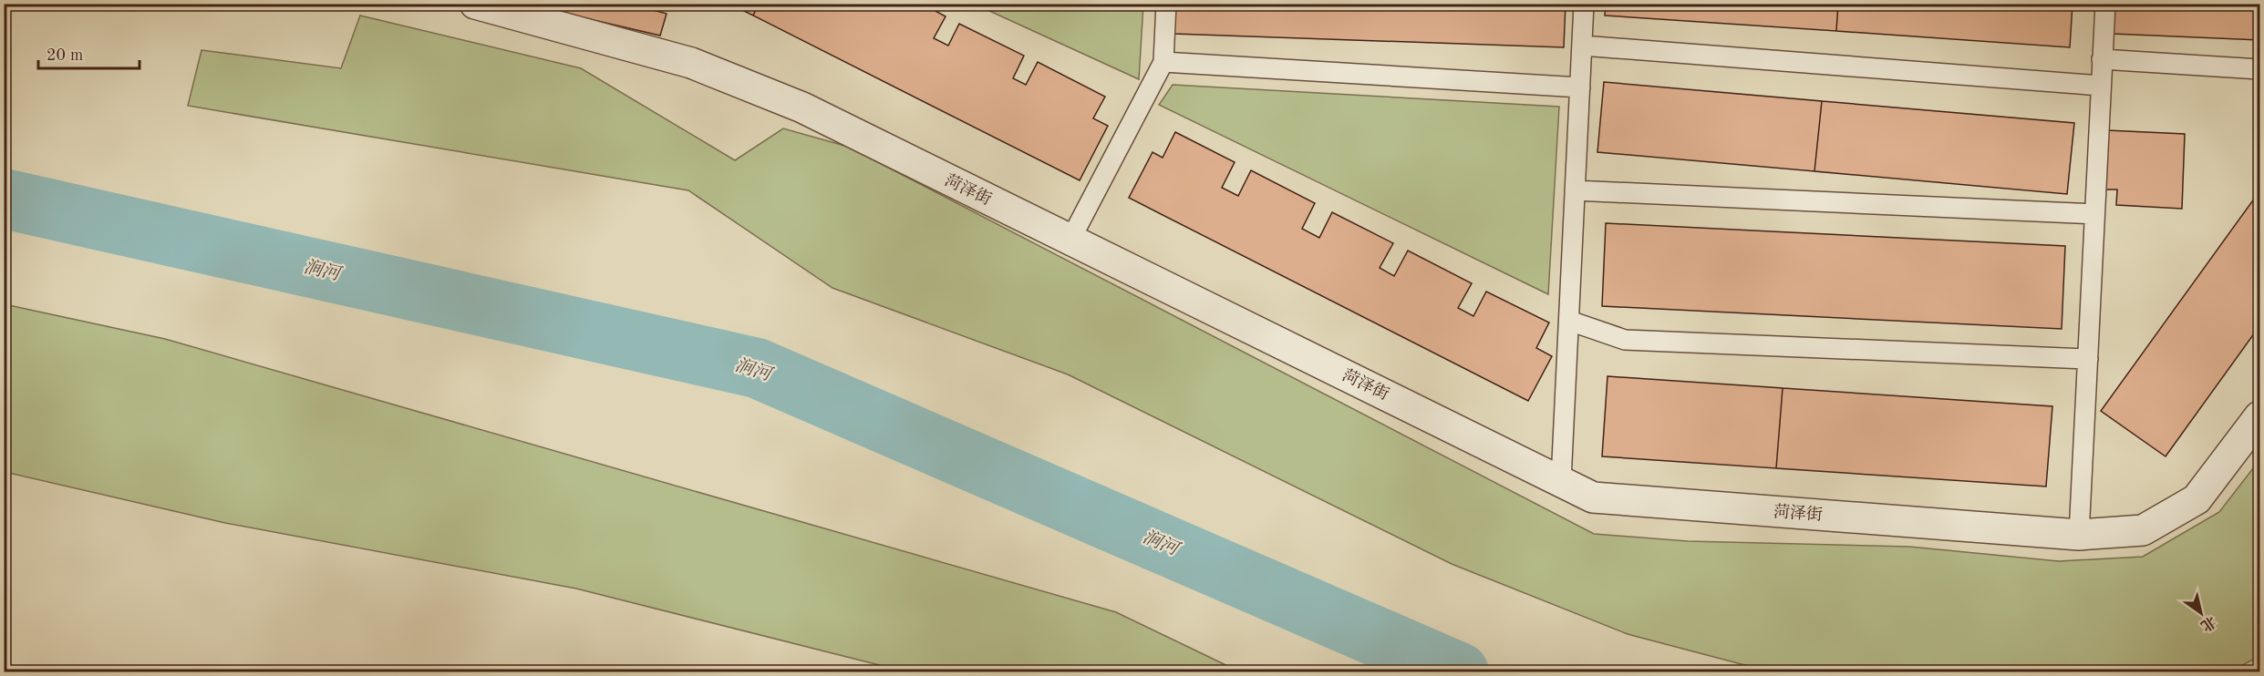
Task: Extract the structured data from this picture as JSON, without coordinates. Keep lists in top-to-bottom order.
{
  "streets": {
    "street": ["菏泽街"]
  },
  "water": ["涧河"],
  "scale_bar": "20 m",
  "north": "bottom right"
}
